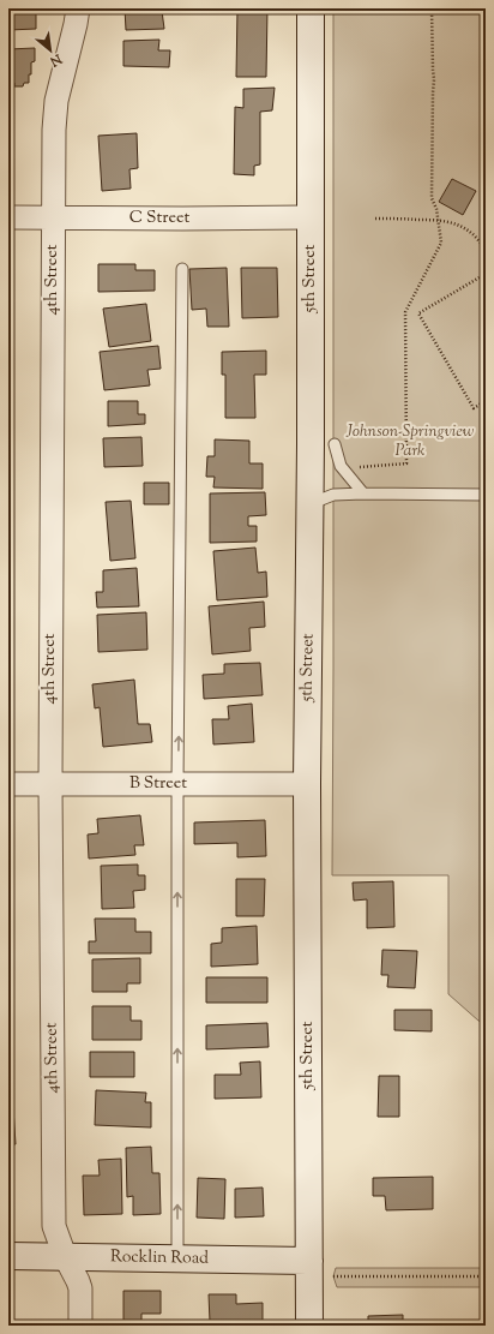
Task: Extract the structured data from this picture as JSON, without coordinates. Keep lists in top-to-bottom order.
{
  "streets": {
    "street": [
      "C Street",
      "5th Street",
      "4th Street",
      "B Street",
      "Rocklin Road"
    ]
  },
  "crossings": [
    ["C Street", "5th Street"],
    ["C Street", "4th Street"],
    ["5th Street", "B Street"],
    ["5th Street", "Rocklin Road"],
    ["4th Street", "B Street"],
    ["4th Street", "Rocklin Road"]
  ],
  "parks": ["Johnson-Springview Park"],
  "north": "bottom right"
}
